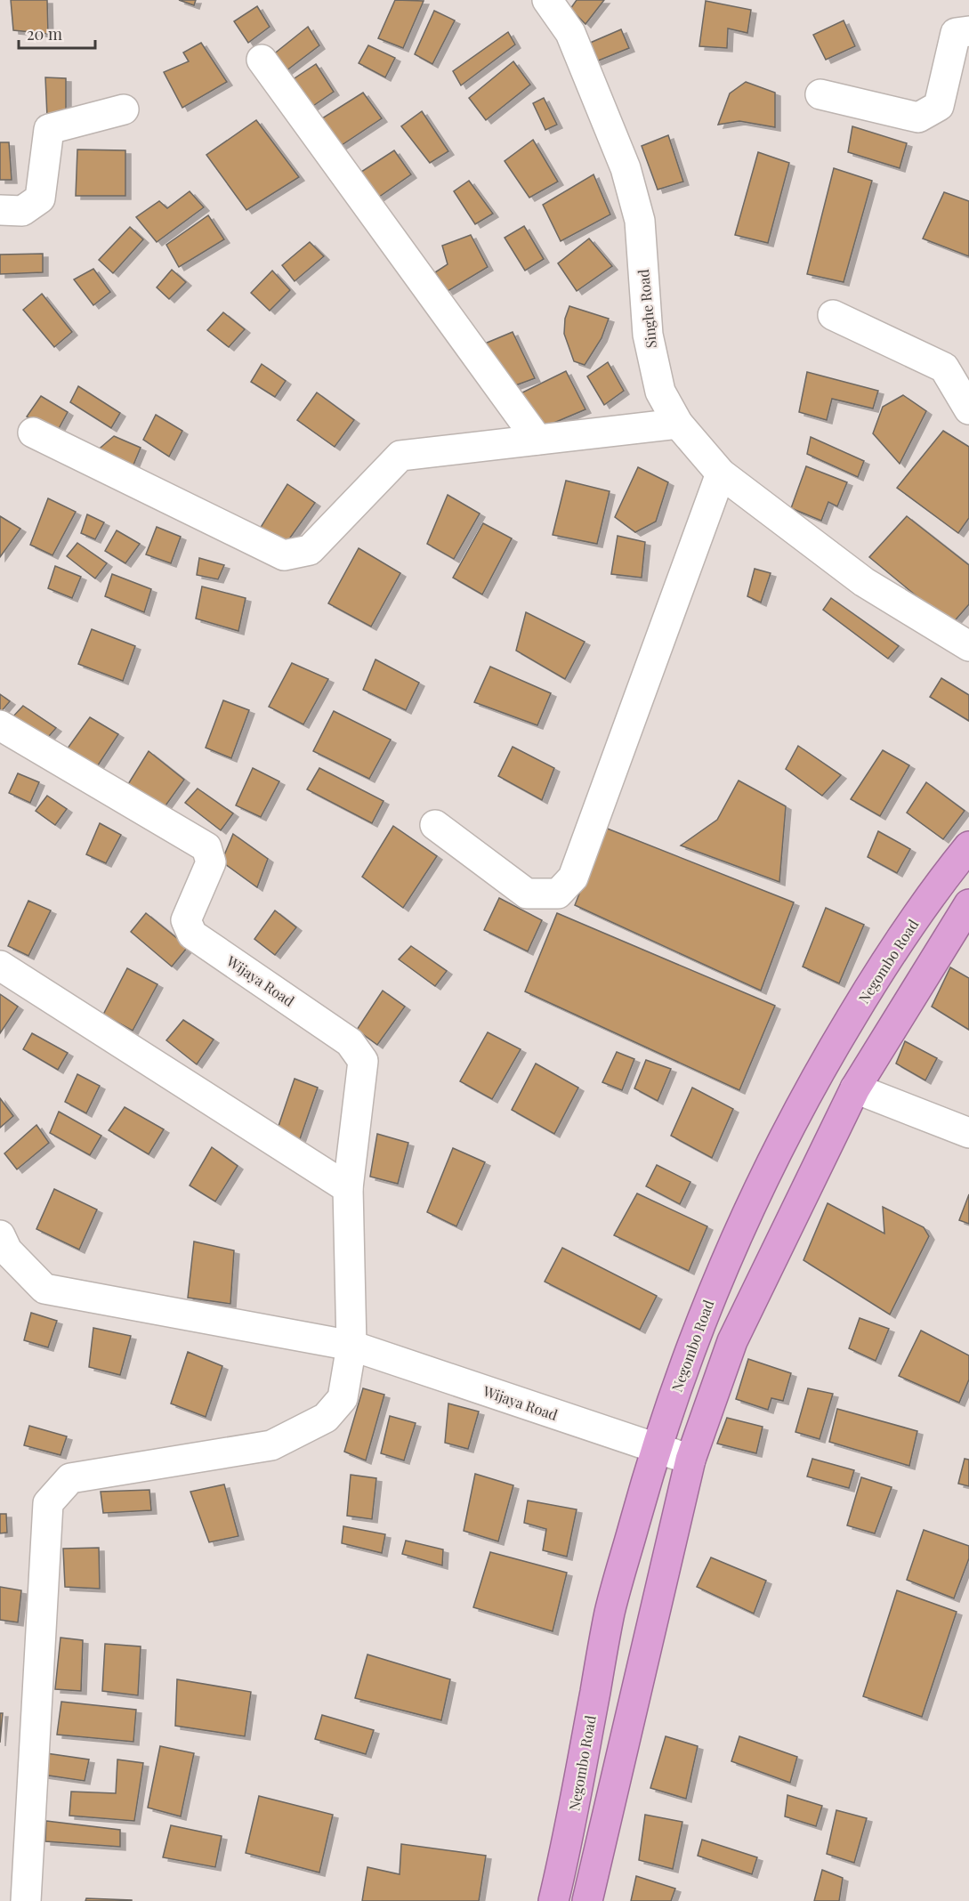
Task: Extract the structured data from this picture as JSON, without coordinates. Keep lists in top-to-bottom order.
{
  "streets": {
    "highway": ["Negombo Road"],
    "street": ["Singhe Road", "Wijaya Road"]
  },
  "crossings": [
    ["Negombo Road", "Wijaya Road"]
  ],
  "scale_bar": "20 m"
}
